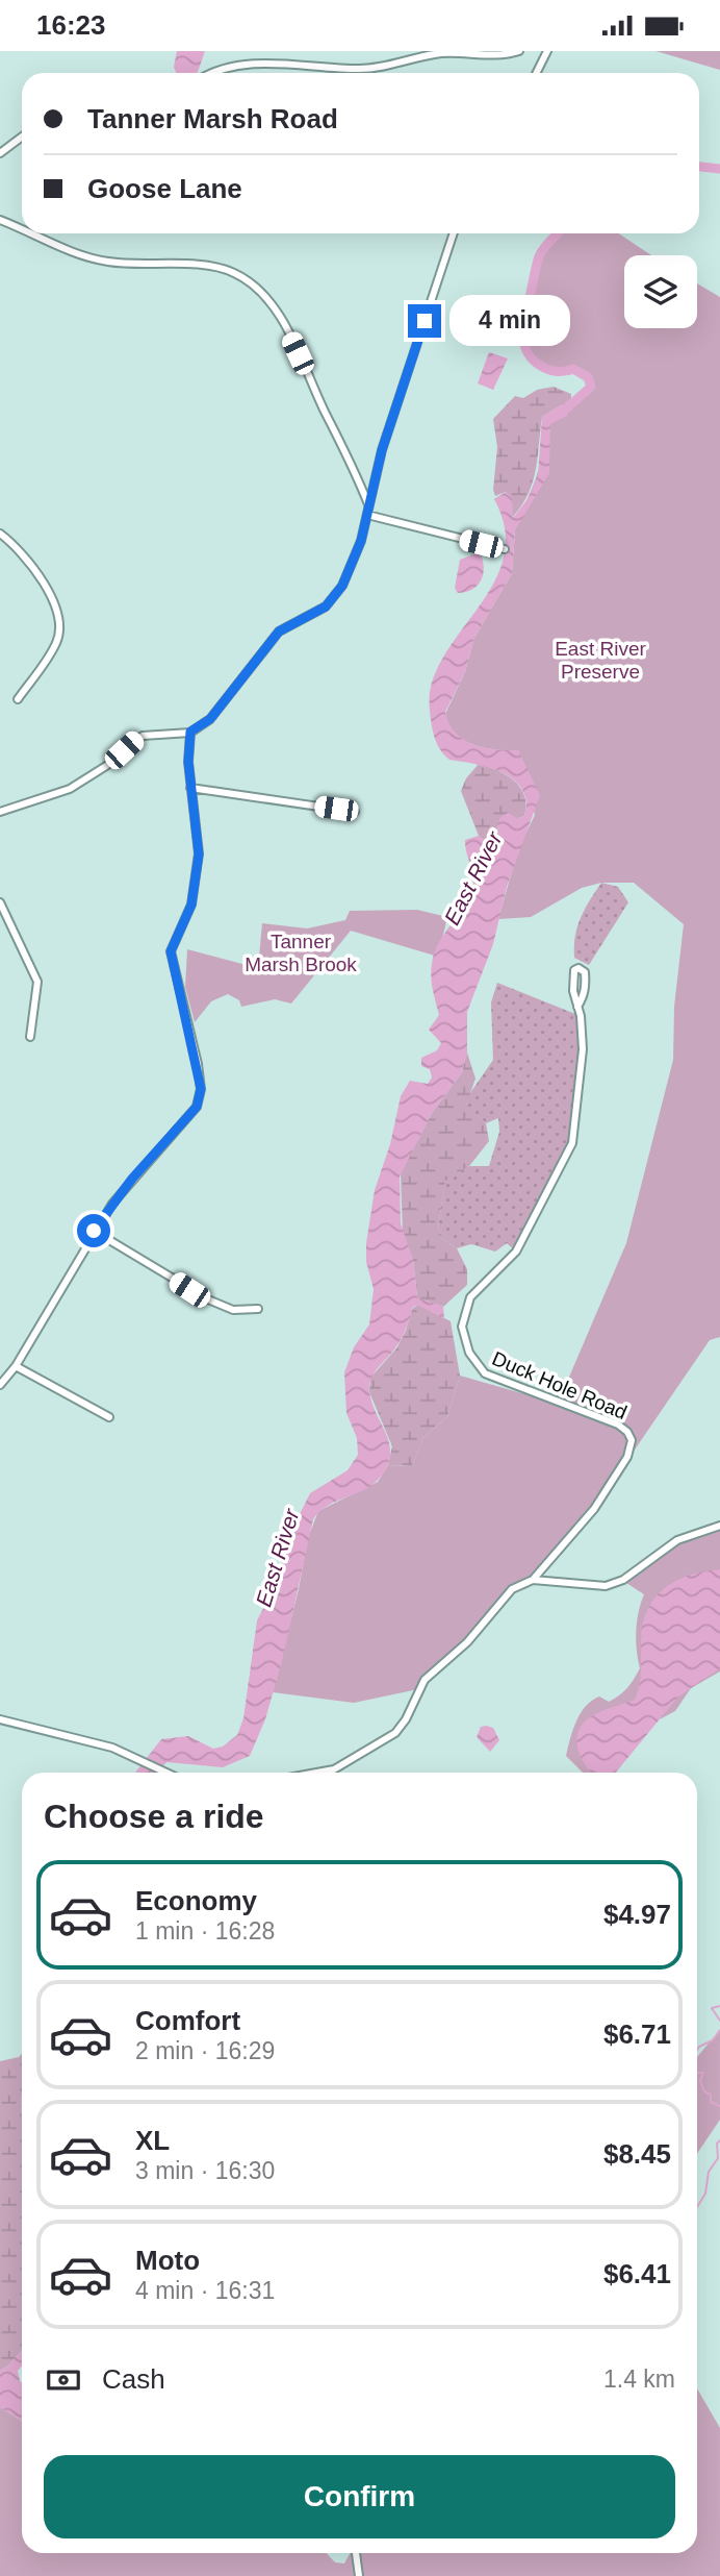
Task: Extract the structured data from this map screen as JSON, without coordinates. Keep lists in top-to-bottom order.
{
  "streets": {
    "street": ["Duck Hole Road"]
  },
  "water": ["East River"],
  "parks": ["East River Preserve", "Tanner Marsh Brook"],
  "page": {
    "status": "16:23",
    "banner": ["Tanner Marsh Road", "Goose Lane"],
    "bubble": "4 min",
    "heading": "Choose a ride",
    "list": [
      {
        "name": "Economy",
        "note": "1 min · 16:28",
        "value": "$4.97"
      },
      {
        "name": "Comfort",
        "note": "2 min · 16:29",
        "value": "$6.71"
      },
      {
        "name": "XL",
        "note": "3 min · 16:30",
        "value": "$8.45"
      },
      {
        "name": "Moto",
        "note": "4 min · 16:31",
        "value": "$6.41"
      }
    ],
    "pay": ["Cash", "1.4 km"],
    "buttons": "Confirm"
  }
}
